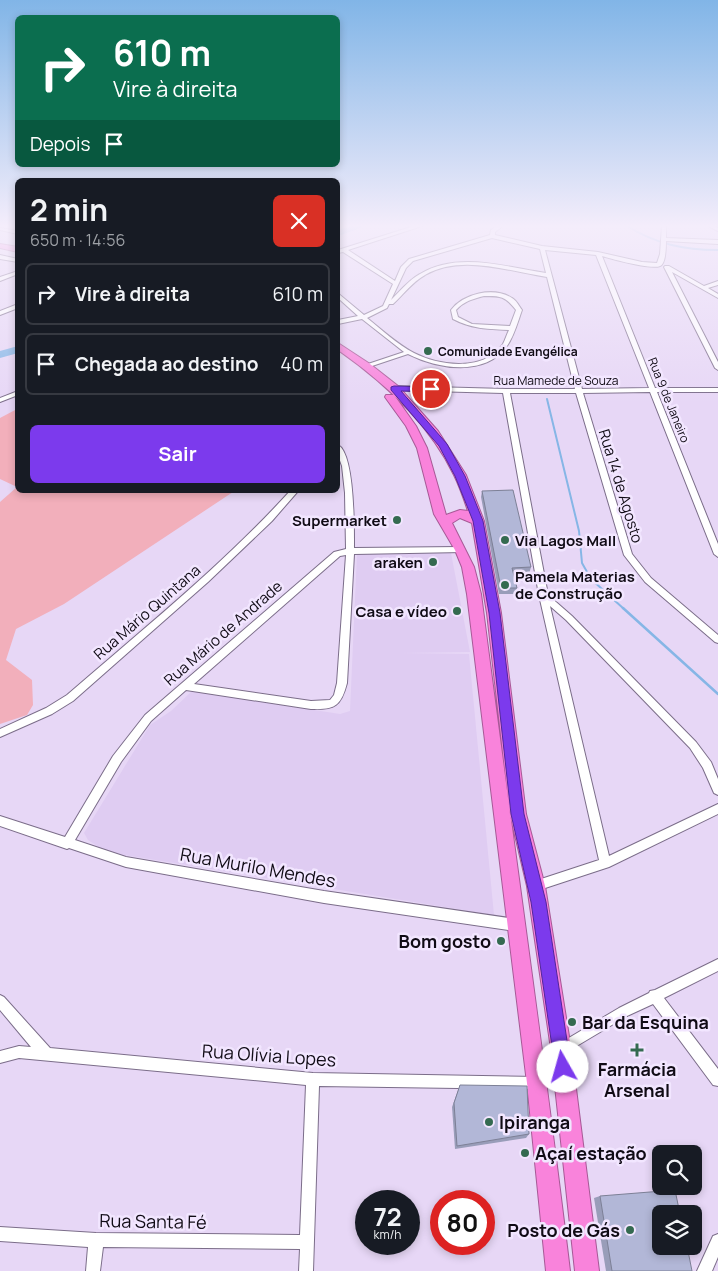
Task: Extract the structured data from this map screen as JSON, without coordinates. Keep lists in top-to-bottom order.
{
  "streets": {
    "street": [
      "Rua Mamede de Souza",
      "Rua 9 de Janeiro",
      "Rua 14 de Agosto",
      "Rua Mário Quintana",
      "Rua Mário de Andrade",
      "Rua Murilo Mendes",
      "Rua Olívia Lopes",
      "Rua Santa Fé"
    ]
  },
  "crossings": [
    ["Rua Mamede de Souza", "Rua 9 de Janeiro"],
    ["Rua Mamede de Souza", "Rua 14 de Agosto"],
    ["Rua Mário de Andrade", "Rua Murilo Mendes"]
  ],
  "places": {
    "other": [
      "Comunidade Evangélica",
      "Supermarket",
      "Via Lagos Mall",
      "araken",
      "Pamela Materias de Construção",
      "Casa e vídeo",
      "Bom gosto",
      "Bar da Esquina",
      "Ipiranga",
      "Açaí estação",
      "Posto de Gás"
    ],
    "health": ["Farmácia Arsenal"]
  },
  "page": {
    "turn": ["610 m", "Vire à direita"],
    "then": "Depois",
    "heading": ["2 min", "650 m · 14:56"],
    "list": [
      {
        "name": "Vire à direita",
        "value": "610 m"
      },
      {
        "name": "Chegada ao destino",
        "value": "40 m"
      }
    ],
    "buttons": "Sair",
    "speed": "72 km/h",
    "limit": "80"
  }
}
